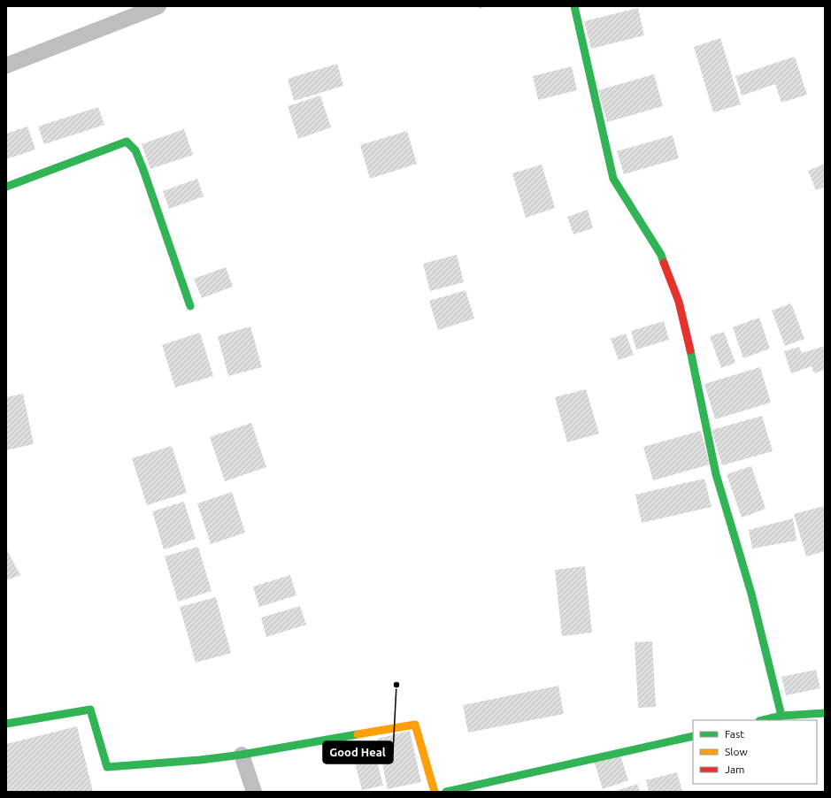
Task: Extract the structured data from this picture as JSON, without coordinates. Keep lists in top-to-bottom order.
{
  "places": ["Good Heal"],
  "legend": ["Fast", "Slow", "Jam"]
}
